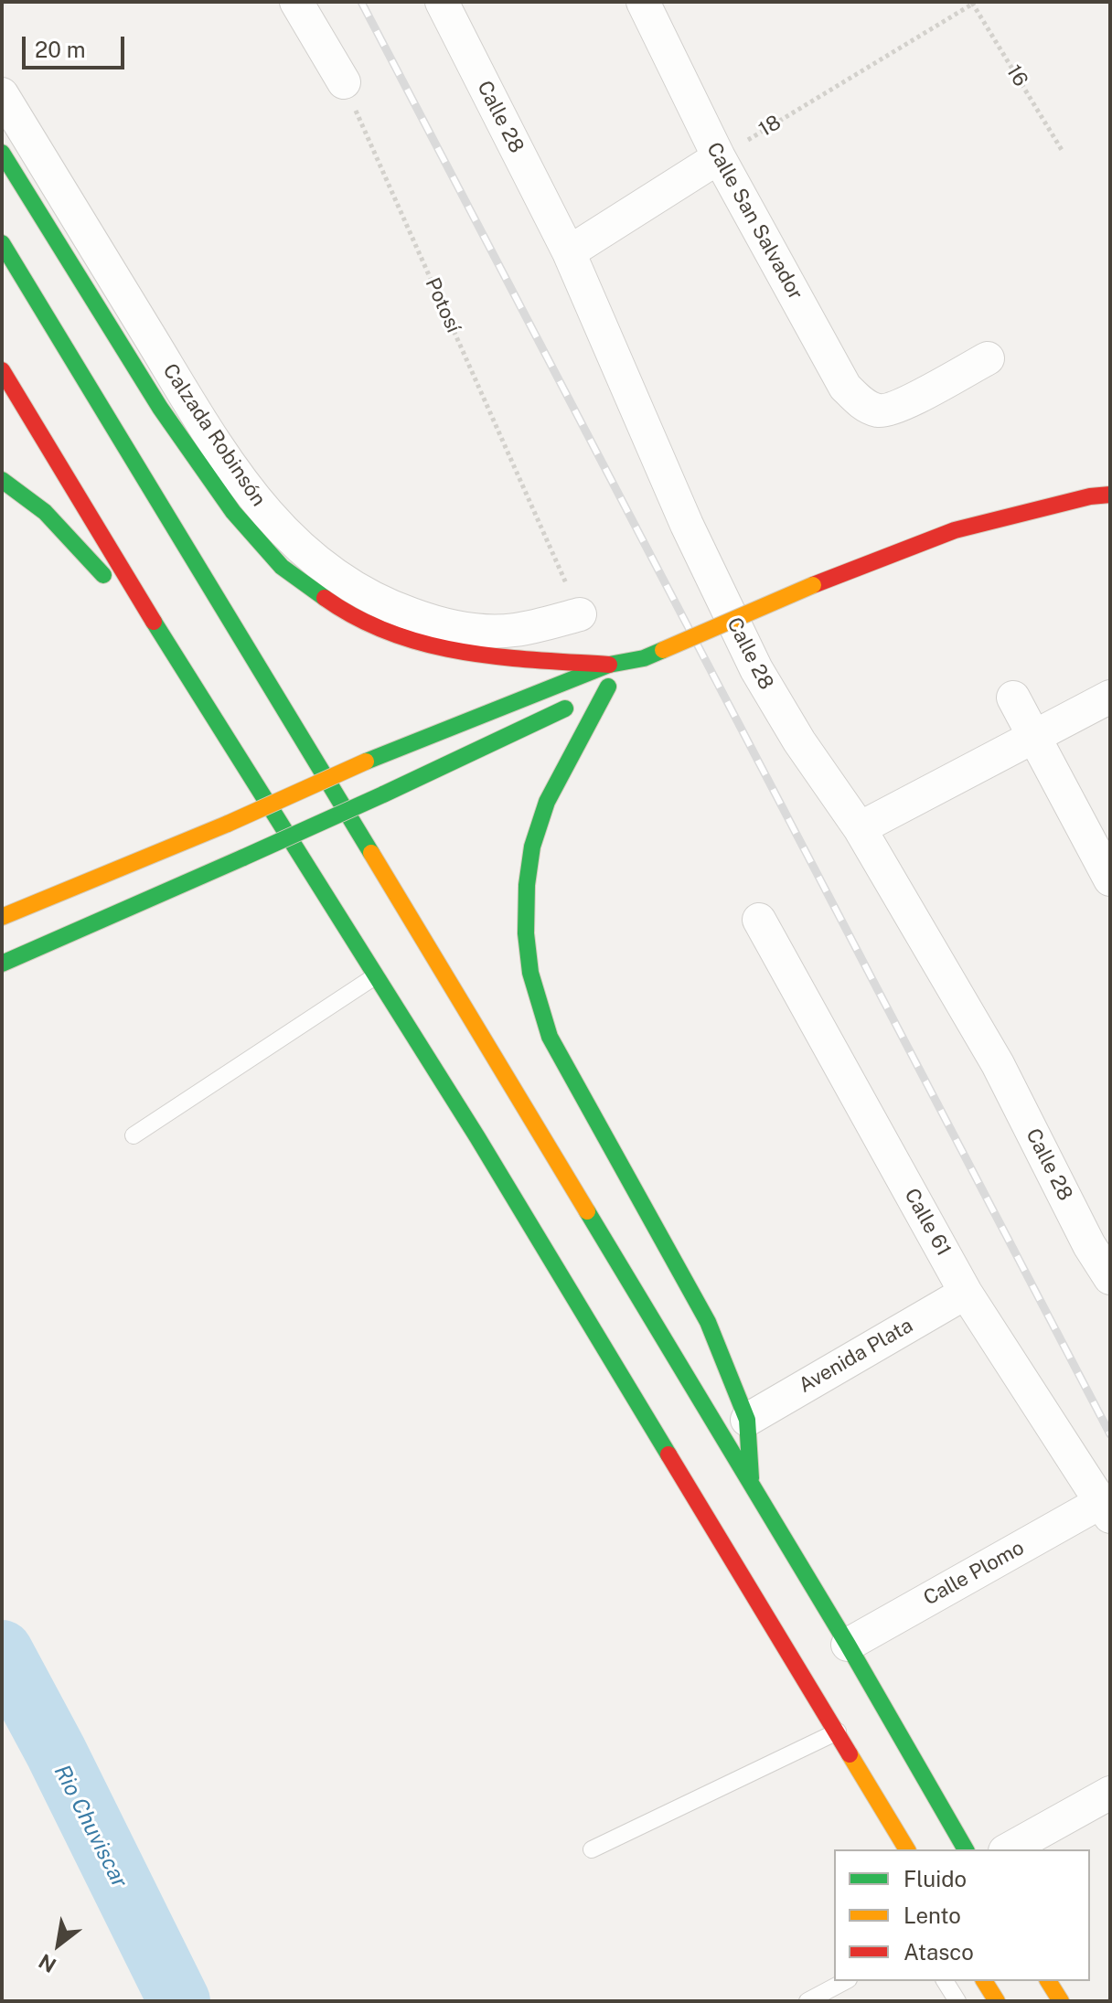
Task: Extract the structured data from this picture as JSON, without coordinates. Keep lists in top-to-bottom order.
{
  "streets": {
    "street": [
      "Calle 28",
      "Calle San Salvador",
      "Calzada Robinsón",
      "Calle 61",
      "Avenida Plata",
      "Calle Plomo"
    ],
    "path": ["16", "18", "Potosí"]
  },
  "crossings": [
    ["16", "18"],
    ["18", "Calle San Salvador"],
    ["Potosí", "Calzada Robinsón"],
    ["Calle 61", "Avenida Plata"],
    ["Calle 61", "Calle Plomo"]
  ],
  "water": ["Rio Chuviscar"],
  "legend": ["Fluido", "Lento", "Atasco"],
  "scale_bar": "20 m",
  "north": "bottom left"
}
